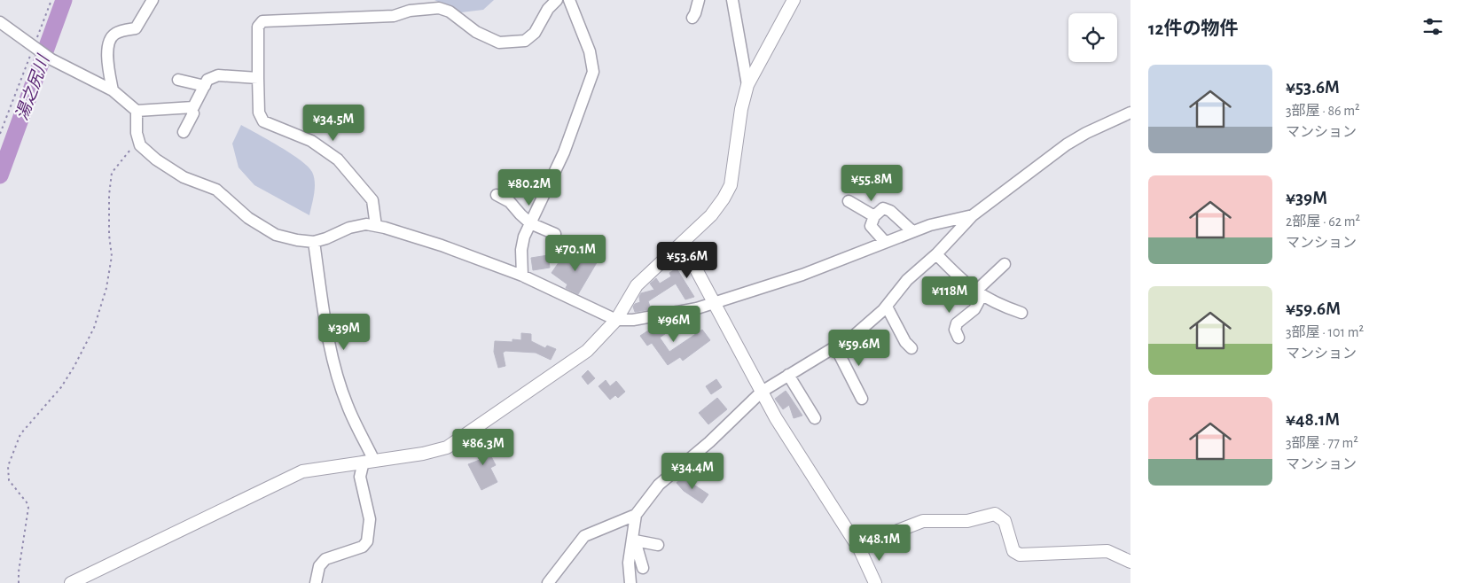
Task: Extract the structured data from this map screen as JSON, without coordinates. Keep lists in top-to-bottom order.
{
  "water": ["湯之尻川"],
  "page": {
    "heading": "12件の物件",
    "list": [
      {
        "name": "¥53.6M",
        "note": "3部屋 · 86 m² · マンション"
      },
      {
        "name": "¥39M",
        "note": "2部屋 · 62 m² · マンション"
      },
      {
        "name": "¥59.6M",
        "note": "3部屋 · 101 m² · マンション"
      },
      {
        "name": "¥48.1M",
        "note": "3部屋 · 77 m² · マンション"
      }
    ],
    "price": [
      "¥34.5M",
      "¥55.8M",
      "¥80.2M",
      "¥70.1M",
      "¥53.6M",
      "¥118M",
      "¥96M",
      "¥39M",
      "¥59.6M",
      "¥86.3M",
      "¥34.4M",
      "¥48.1M"
    ]
  }
}
